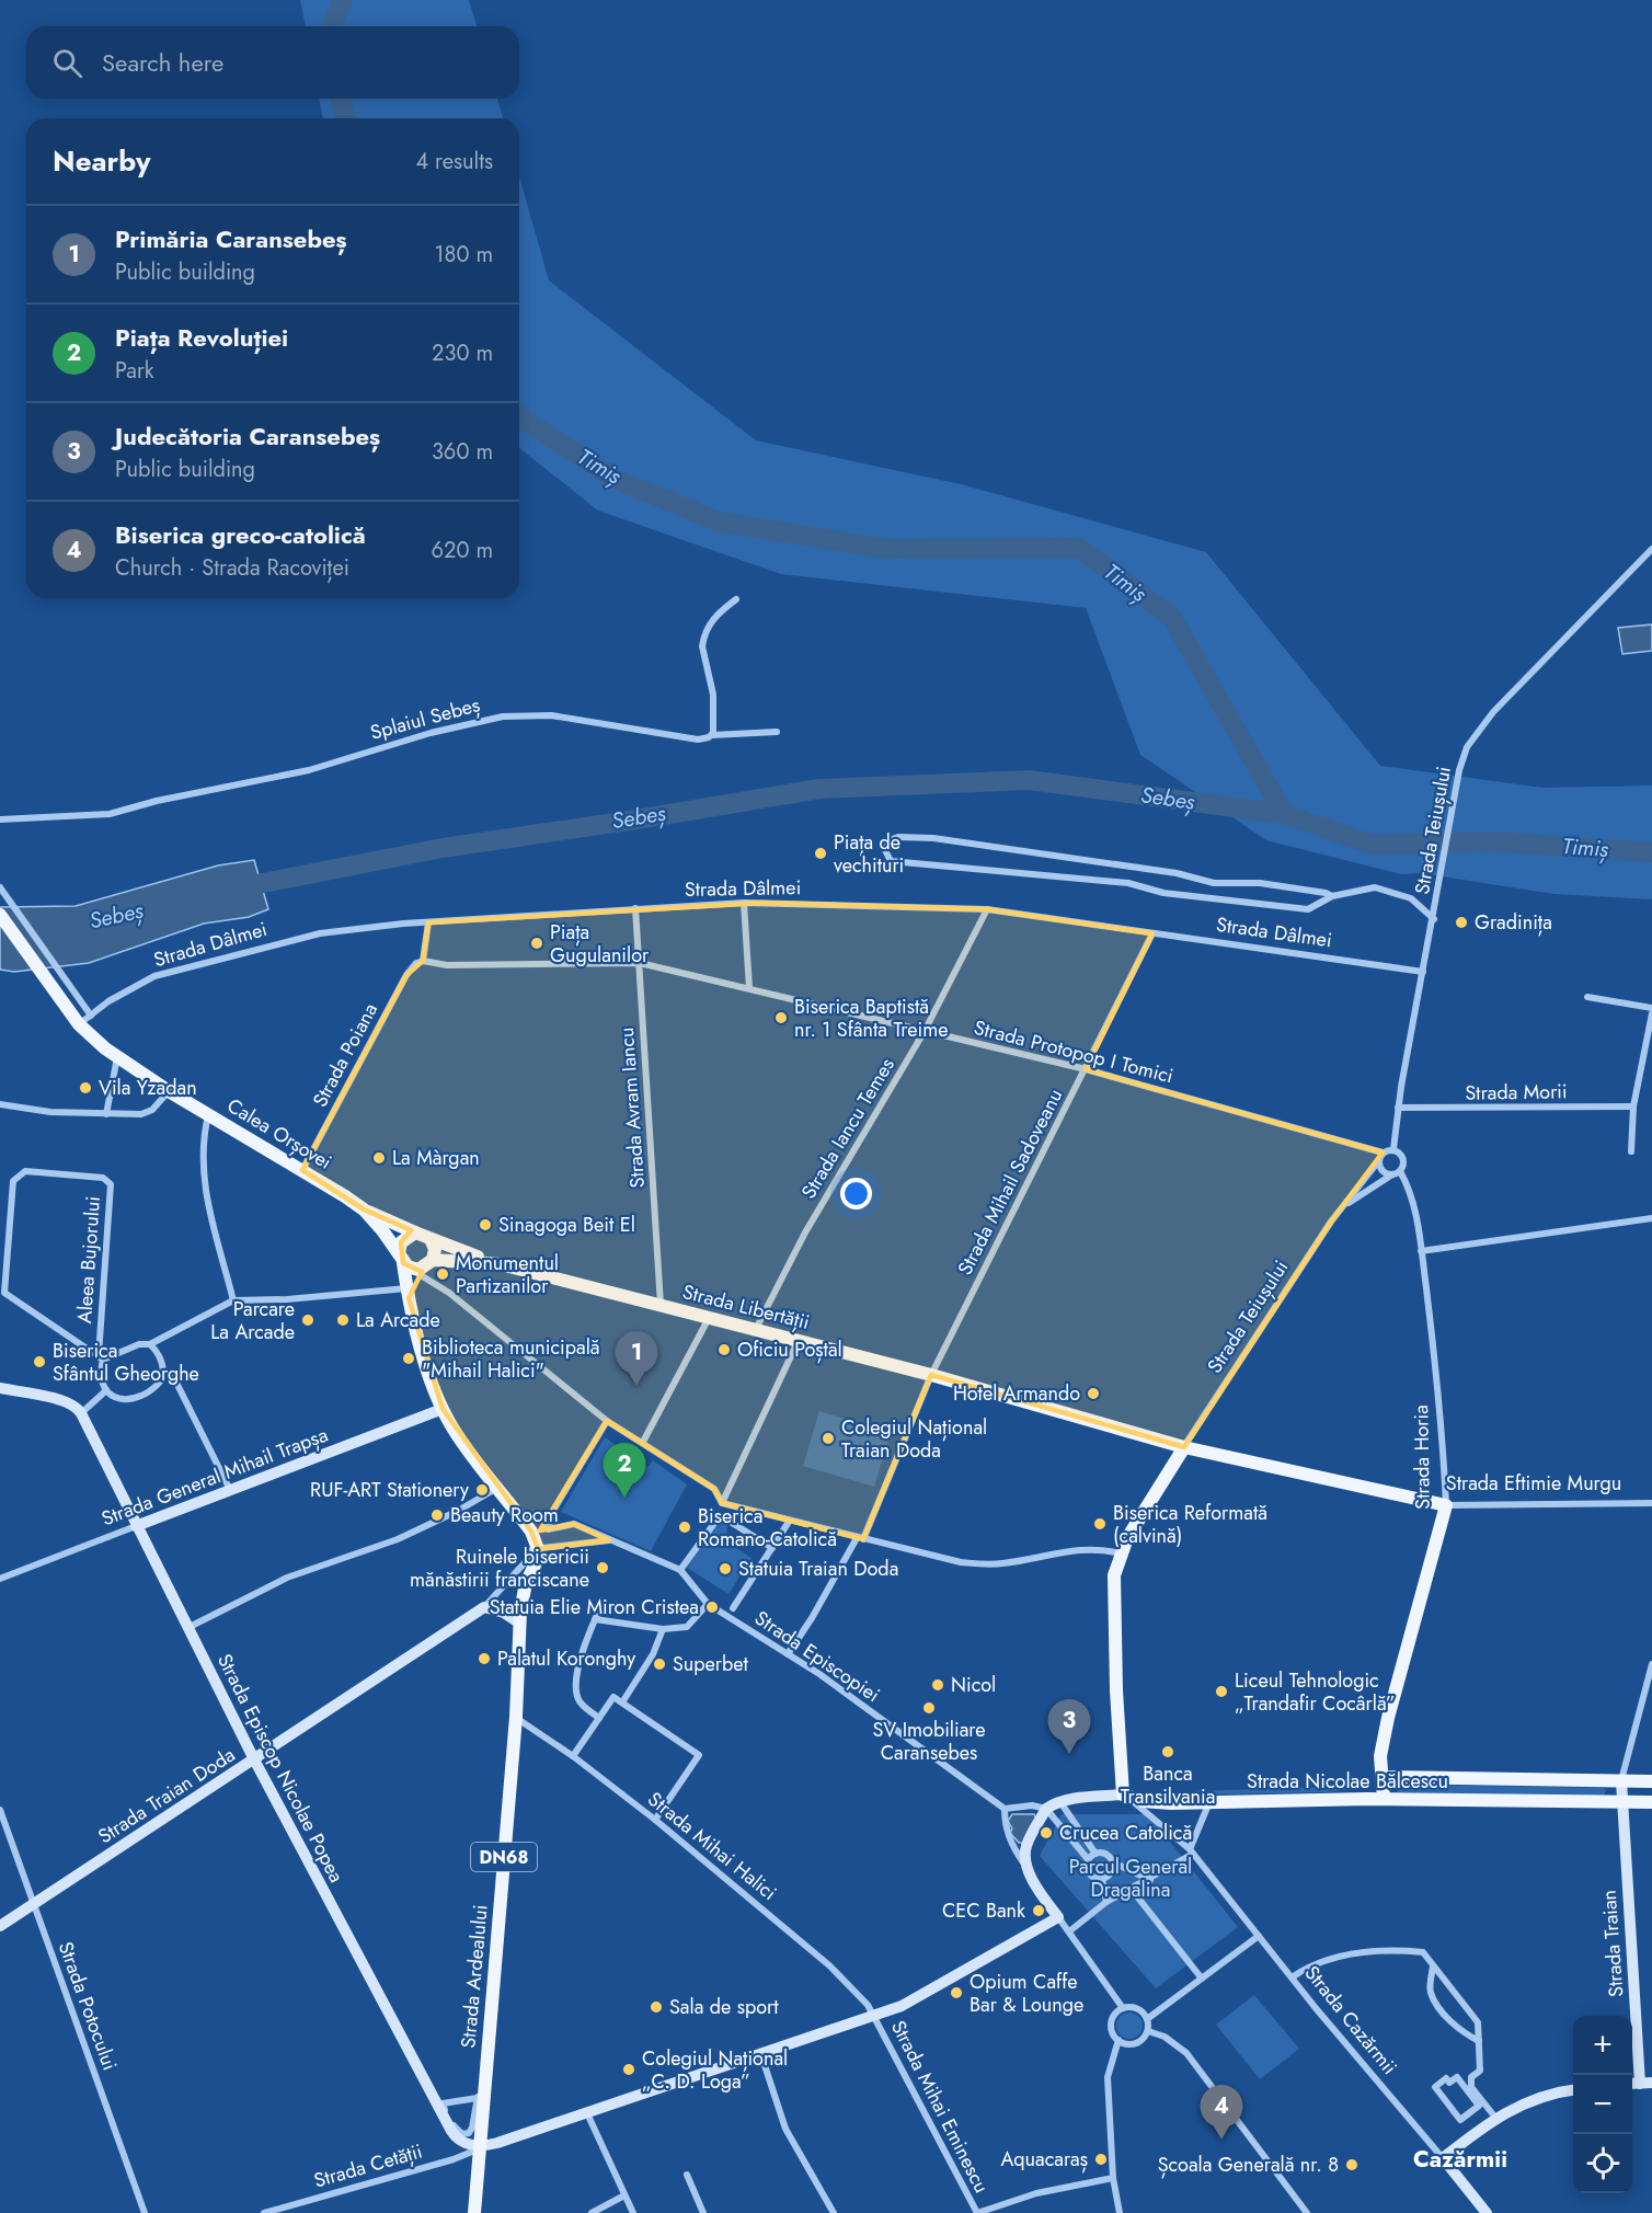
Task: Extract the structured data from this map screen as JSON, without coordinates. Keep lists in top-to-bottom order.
{
  "streets": {
    "main road": [
      "Calea Orșovei",
      "Strada Libertății",
      "Strada Horia",
      "Strada Eftimie Murgu",
      "Strada Nicolae Bălcescu",
      "DN68",
      "Strada Ardealului"
    ],
    "street": [
      "Splaiul Sebeș",
      "Strada Teiușului",
      "Strada Dâlmei",
      "Strada Protopop I Tomici",
      "Strada Poiana",
      "Strada Morii",
      "Strada Avram Iancu",
      "Strada Iancu Temes",
      "Strada Mihail Sadoveanu",
      "Aleea Bujorului",
      "Strada General Mihail Trapșa",
      "Strada Episcopiei",
      "Strada Episcop Nicolae Popea",
      "Strada Traian Doda",
      "Strada Mihai Halici",
      "Strada Traian",
      "Strada Potocului",
      "Strada Cazărmii",
      "Strada Mihai Eminescu",
      "Strada Cetății"
    ]
  },
  "crossings": [
    ["Strada Teiușului", "Strada Dâlmei"],
    ["Strada Teiușului", "Strada Protopop I Tomici"],
    ["Strada Teiușului", "Strada Morii"],
    ["Strada Teiușului", "Strada Libertății"],
    ["Strada Teiușului", "Strada Horia"],
    ["Strada Teiușului", "Strada Eftimie Murgu"],
    ["Strada Dâlmei", "Strada Avram Iancu"],
    ["Strada Dâlmei", "Strada Iancu Temes"],
    ["Strada Dâlmei", "Calea Orșovei"],
    ["Strada Dâlmei", "Strada Mihail Sadoveanu"],
    ["Strada Protopop I Tomici", "Strada Poiana"],
    ["Strada Protopop I Tomici", "Strada Avram Iancu"],
    ["Strada Protopop I Tomici", "Strada Iancu Temes"],
    ["Strada Protopop I Tomici", "Strada Mihail Sadoveanu"],
    ["Strada Protopop I Tomici", "Strada Horia"],
    ["Strada Poiana", "Calea Orșovei"],
    ["Strada Avram Iancu", "Strada Libertății"],
    ["Strada Iancu Temes", "Strada Libertății"],
    ["Calea Orșovei", "Strada Libertății"],
    ["Strada Mihail Sadoveanu", "Strada Libertății"],
    ["Strada Mihail Sadoveanu", "Strada Episcopiei"],
    ["Strada Libertății", "Strada Eftimie Murgu"],
    ["Strada Horia", "Strada Eftimie Murgu"],
    ["Strada Horia", "Strada Nicolae Bălcescu"],
    ["Strada General Mihail Trapșa", "Strada Episcop Nicolae Popea"],
    ["Strada Episcop Nicolae Popea", "Strada Traian Doda"],
    ["Strada Episcop Nicolae Popea", "Strada Ardealului"],
    ["Strada Episcop Nicolae Popea", "Strada Cetății"],
    ["Strada Nicolae Bălcescu", "Strada Traian"],
    ["Strada Nicolae Bălcescu", "Strada Cazărmii"],
    ["Strada Traian Doda", "Strada Potocului"],
    ["Strada Mihai Halici", "Strada Ardealului"],
    ["Strada Mihai Halici", "Strada Mihai Eminescu"],
    ["Strada Ardealului", "Strada Cetății"]
  ],
  "districts": ["Cazărmii"],
  "water": ["Timiș", "Sebeș"],
  "parks": ["Parcul General Dragalina"],
  "places": [
    "Piața de vechituri",
    "Gradinița",
    "Piața Gugulanilor",
    "Biserica Baptistă nr. 1 Sfânta Treime",
    "Vila Yzadan",
    "La Màrgan",
    "Sinagoga Beit El",
    "Monumentul Partizanilor",
    "Parcare La Arcade",
    "La Arcade",
    "Oficiu Poștal",
    "Biblioteca municipală \"Mihail Halici\"",
    "Biserica Sfântul Gheorghe",
    "Hotel Armando",
    "Colegiul Național Traian Doda",
    "RUF-ART Stationery",
    "Beauty Room",
    "Biserica Reformată (calvină)",
    "Biserica Romano-Catolică",
    "Ruinele bisericii mănăstirii franciscane",
    "Statuia Traian Doda",
    "Statuia Elie Miron Cristea",
    "Palatul Koronghy",
    "Superbet",
    "Nicol",
    "Liceul Tehnologic „Trandafir Cocârlă”",
    "SV Imobiliare Caransebes",
    "Banca Transilvania",
    "Crucea Catolică",
    "CEC Bank",
    "Opium Caffe Bar & Lounge",
    "Sala de sport",
    "Colegiul Național „C. D. Loga”",
    "Aquacaraș",
    "Școala Generală nr. 8"
  ],
  "page": {
    "search": "Search here",
    "heading": ["Nearby", "4 results"],
    "list": [
      {
        "mark": "1",
        "name": "Primăria Caransebeș",
        "note": "Public building",
        "value": "180 m"
      },
      {
        "mark": "2",
        "name": "Piața Revoluției",
        "note": "Park",
        "value": "230 m"
      },
      {
        "mark": "3",
        "name": "Judecătoria Caransebeș",
        "note": "Public building",
        "value": "360 m"
      },
      {
        "mark": "4",
        "name": "Biserica greco-catolică",
        "note": "Church · Strada Racoviței",
        "value": "620 m"
      }
    ],
    "pins": [
      "1",
      "2",
      "3",
      "4"
    ],
    "map_buttons": ["+", "−"]
  }
}
